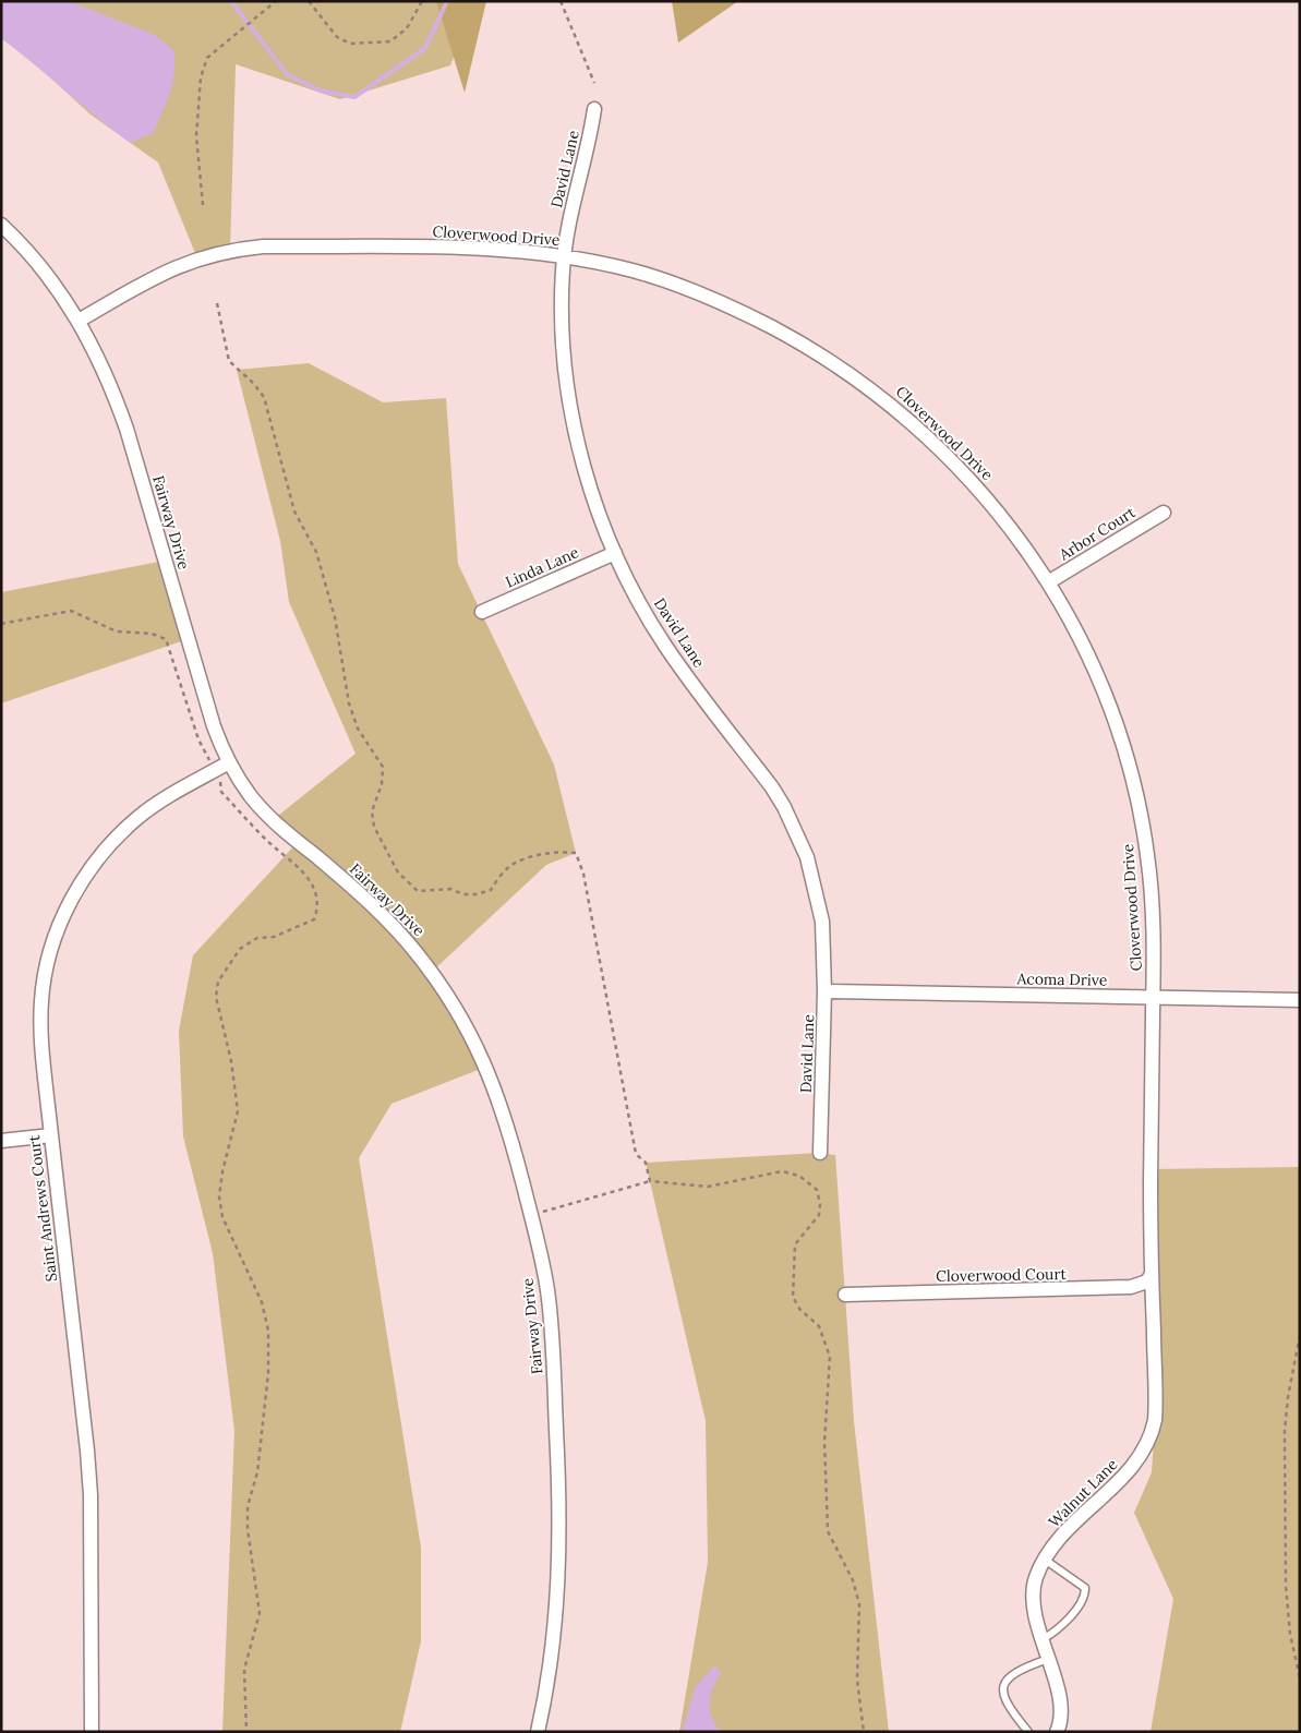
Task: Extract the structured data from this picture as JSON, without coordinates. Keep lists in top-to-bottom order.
{
  "streets": {
    "street": [
      "David Lane",
      "Cloverwood Drive",
      "Fairway Drive",
      "Arbor Court",
      "Linda Lane",
      "Acoma Drive",
      "Saint Andrews Court",
      "Cloverwood Court",
      "Walnut Lane"
    ]
  },
  "crossings": [
    ["David Lane", "Cloverwood Drive"],
    ["David Lane", "Linda Lane"],
    ["David Lane", "Acoma Drive"],
    ["Cloverwood Drive", "Fairway Drive"],
    ["Cloverwood Drive", "Arbor Court"],
    ["Cloverwood Drive", "Acoma Drive"],
    ["Cloverwood Drive", "Cloverwood Court"],
    ["Cloverwood Drive", "Walnut Lane"],
    ["Fairway Drive", "Saint Andrews Court"],
    ["Cloverwood Court", "Walnut Lane"]
  ]
}
